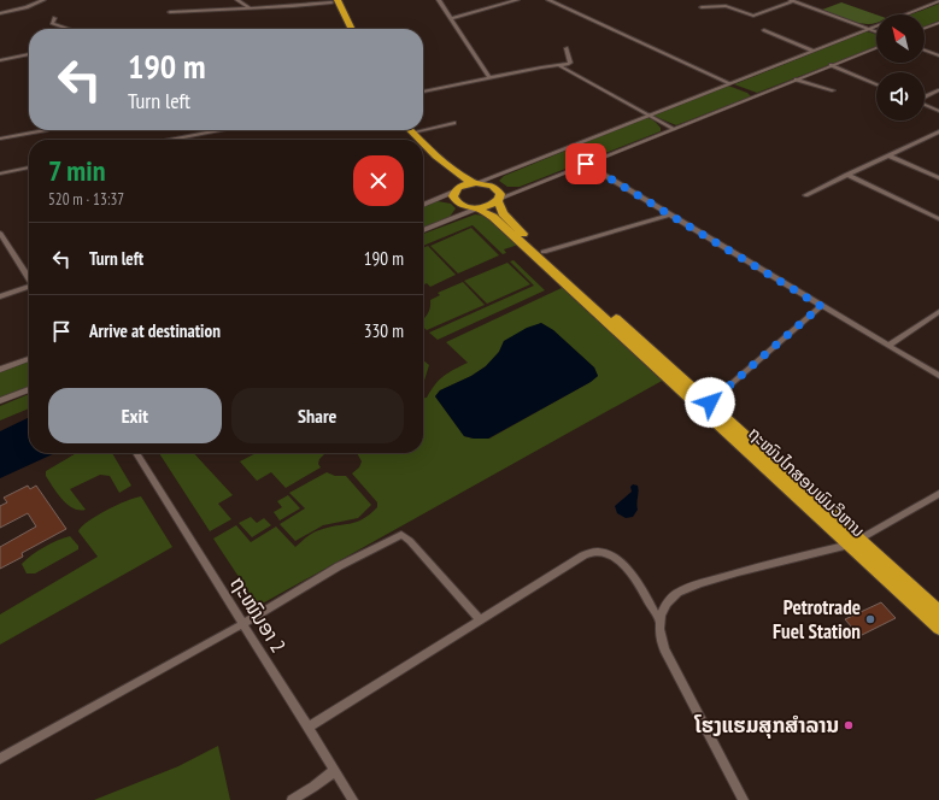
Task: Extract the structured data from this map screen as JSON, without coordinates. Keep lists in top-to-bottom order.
{
  "streets": {
    "highway": ["ຖະໜົນໄກສອນພົມວິຫານ"],
    "street": ["ຖະໜົນອາ 2"]
  },
  "places": ["Petrotrade Fuel Station", "ໂຮງແຮມສຸກສໍາລານ"],
  "north": "top left",
  "page": {
    "turn": ["190 m", "Turn left"],
    "heading": ["7 min", "520 m · 13:37"],
    "list": [
      {
        "name": "Turn left",
        "value": "190 m"
      },
      {
        "name": "Arrive at destination",
        "value": "330 m"
      }
    ],
    "buttons": ["Exit", "Share"]
  }
}
